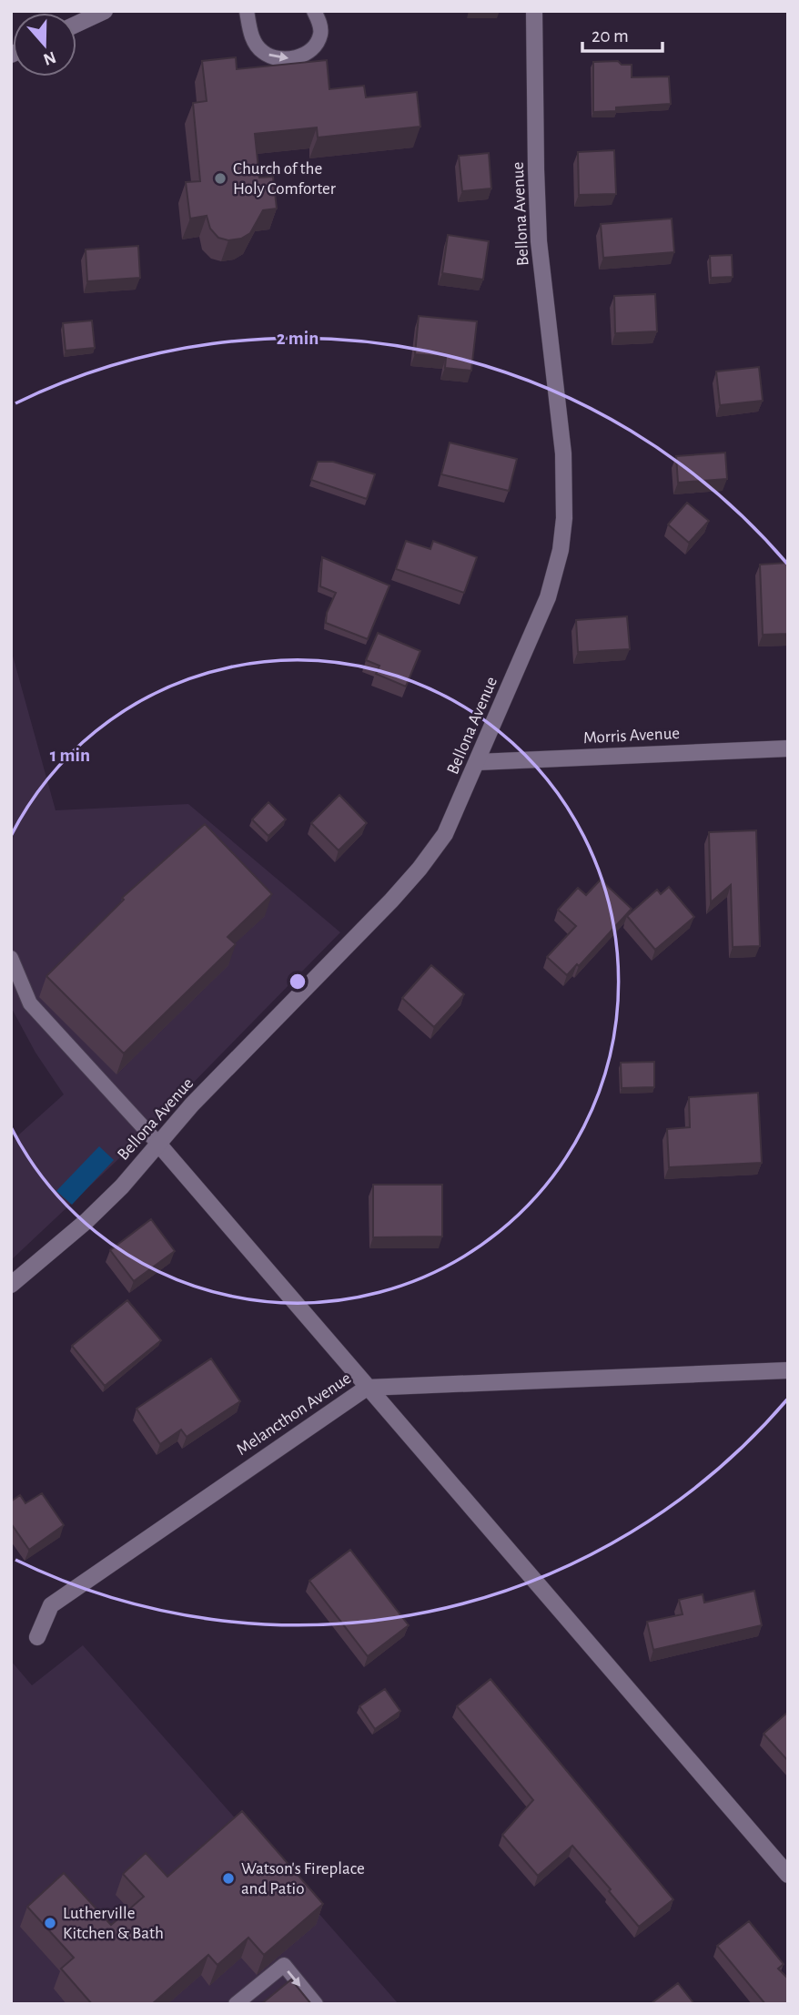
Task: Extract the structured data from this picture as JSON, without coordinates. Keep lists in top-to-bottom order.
{
  "streets": {
    "street": ["Bellona Avenue", "Morris Avenue", "Melancthon Avenue"]
  },
  "crossings": [
    ["Bellona Avenue", "Morris Avenue"]
  ],
  "places": ["Church of the Holy Comforter", "Watson's Fireplace and Patio", "Lutherville Kitchen & Bath"],
  "scale_bar": "20 m",
  "north": "bottom",
  "rings": ["2 min", "1 min"]
}
